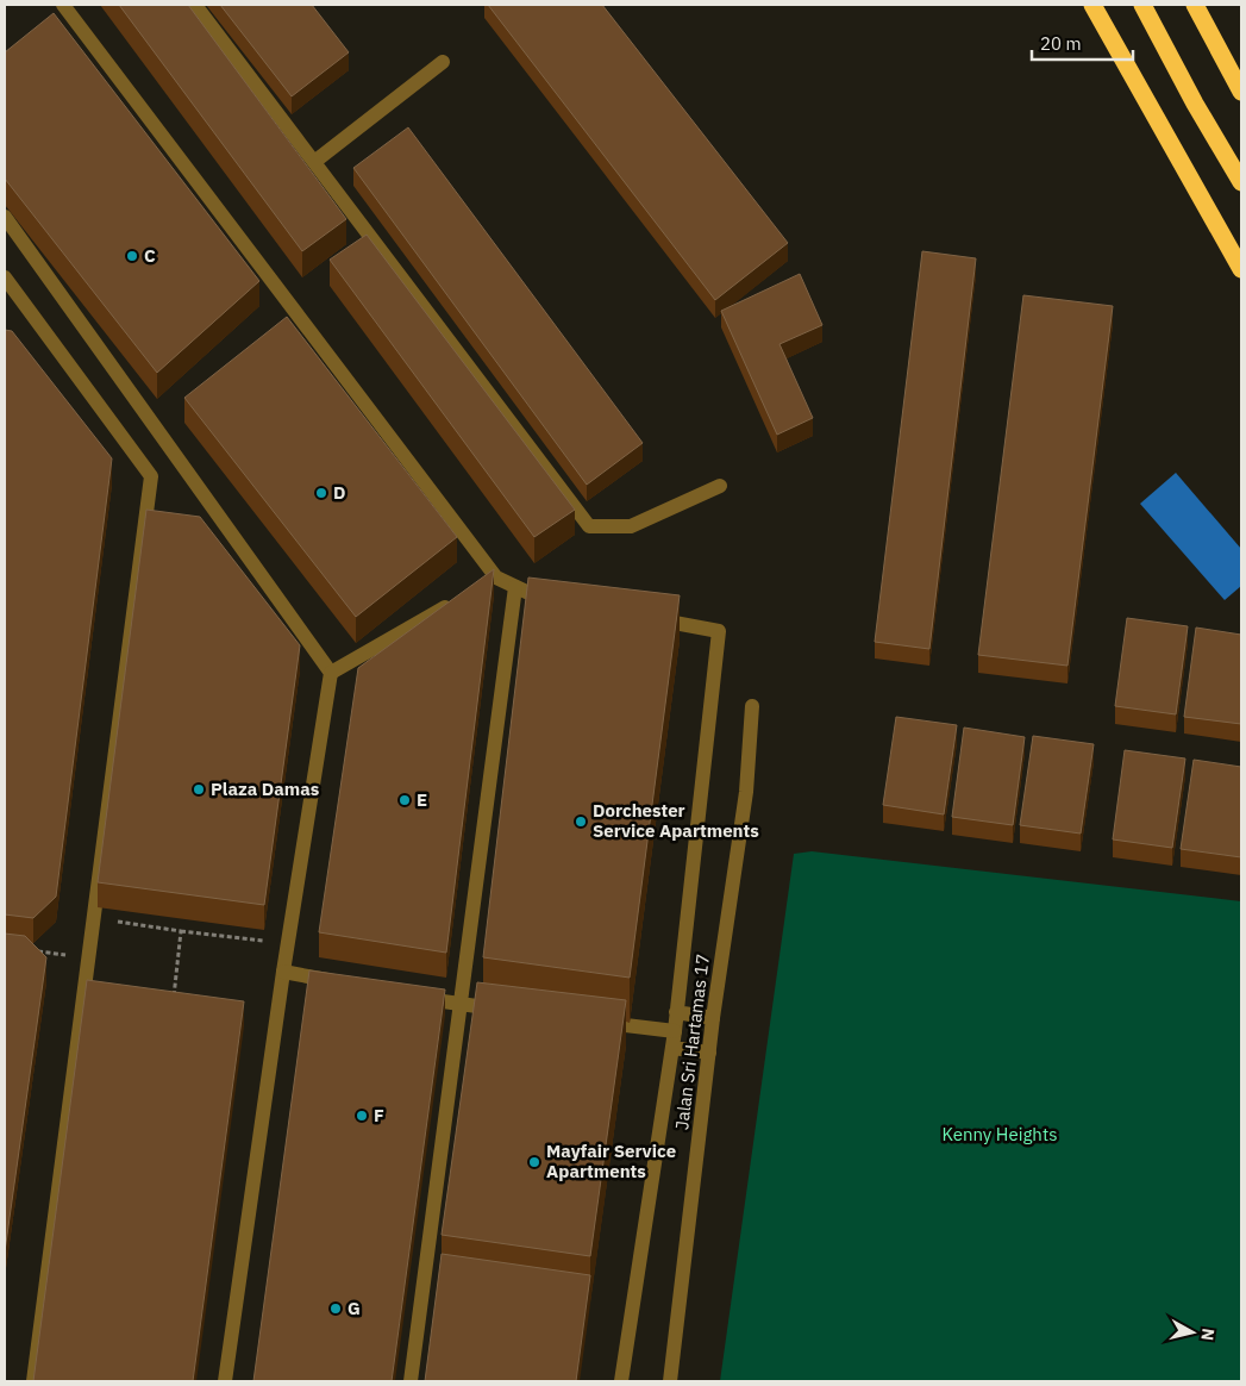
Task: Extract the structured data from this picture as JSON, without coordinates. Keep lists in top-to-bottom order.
{
  "streets": {
    "street": ["Jalan Sri Hartamas 17"]
  },
  "parks": ["Kenny Heights"],
  "places": [
    "C",
    "D",
    "Plaza Damas",
    "E",
    "Dorchester Service Apartments",
    "F",
    "Mayfair Service Apartments",
    "G"
  ],
  "scale_bar": "20 m",
  "north": "right"
}
